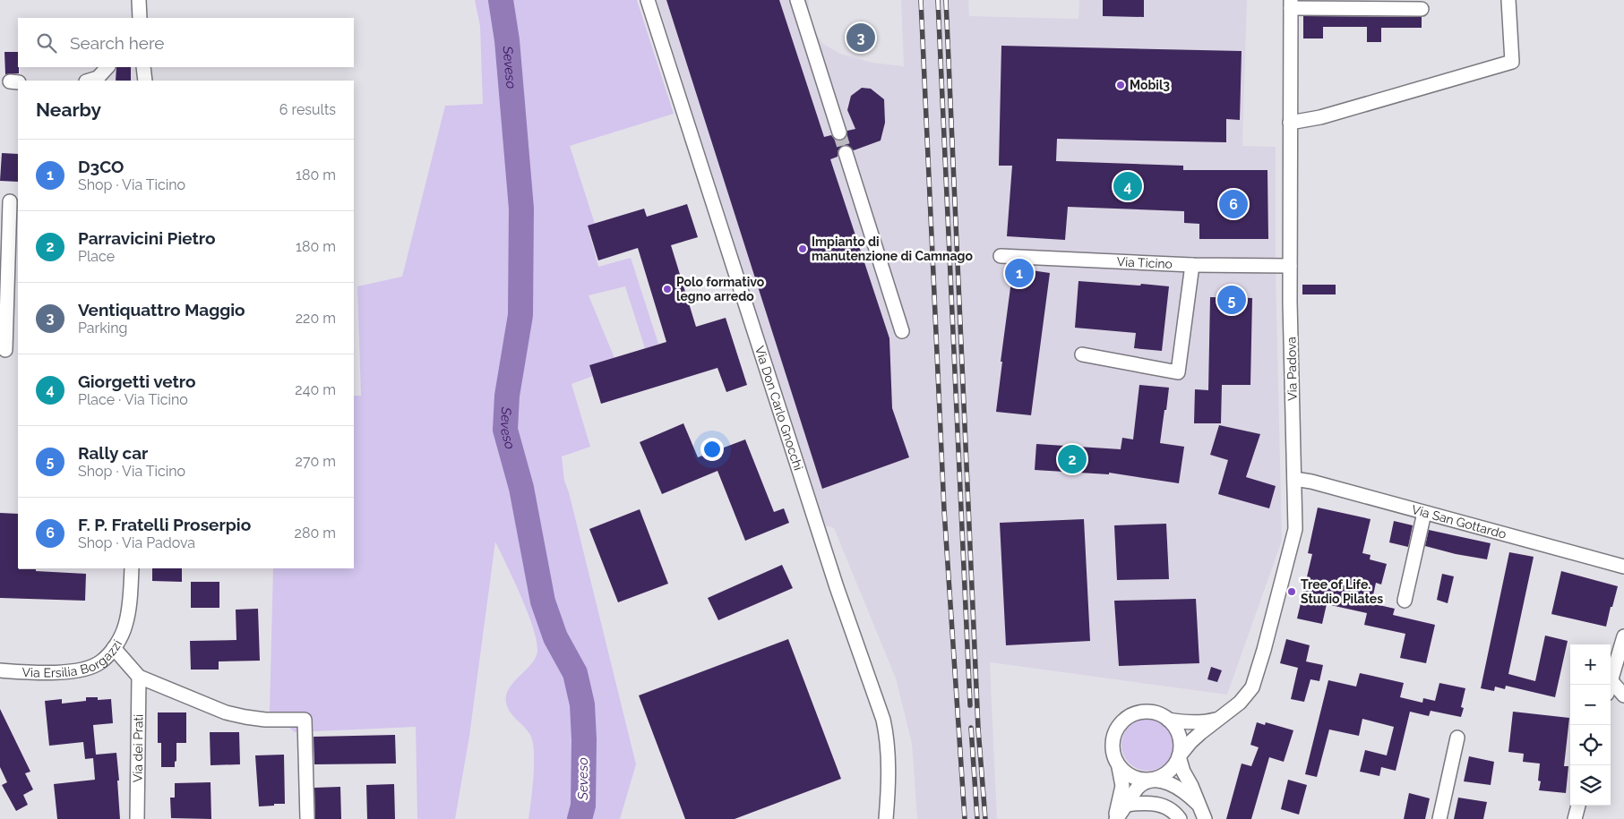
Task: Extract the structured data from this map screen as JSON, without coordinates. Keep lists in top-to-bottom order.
{
  "streets": {
    "street": [
      "Via Ticino",
      "Via Padova",
      "Via Don Carlo Gnocchi",
      "Via San Gottardo",
      "Via Ersilia Borgazzi",
      "Via dei Prati"
    ]
  },
  "crossings": [
    ["Via Ticino", "Via Padova"],
    ["Via Padova", "Via San Gottardo"]
  ],
  "water": ["Seveso"],
  "places": [
    "Mobil3",
    "Impianto di manutenzione di Camnago",
    "Polo formativo legno arredo",
    "Tree of Life. Studio Pilates"
  ],
  "page": {
    "search": "Search here",
    "pins": [
      "3",
      "4",
      "6",
      "1",
      "5",
      "2"
    ],
    "heading": ["Nearby", "6 results"],
    "list": [
      {
        "mark": "1",
        "name": "D3CO",
        "note": "Shop · Via Ticino",
        "value": "180 m"
      },
      {
        "mark": "2",
        "name": "Parravicini Pietro",
        "note": "Place",
        "value": "180 m"
      },
      {
        "mark": "3",
        "name": "Ventiquattro Maggio",
        "note": "Parking",
        "value": "220 m"
      },
      {
        "mark": "4",
        "name": "Giorgetti vetro",
        "note": "Place · Via Ticino",
        "value": "240 m"
      },
      {
        "mark": "5",
        "name": "Rally car",
        "note": "Shop · Via Ticino",
        "value": "270 m"
      },
      {
        "mark": "6",
        "name": "F. P. Fratelli Proserpio",
        "note": "Shop · Via Padova",
        "value": "280 m"
      }
    ],
    "map_buttons": ["+", "−"]
  }
}
